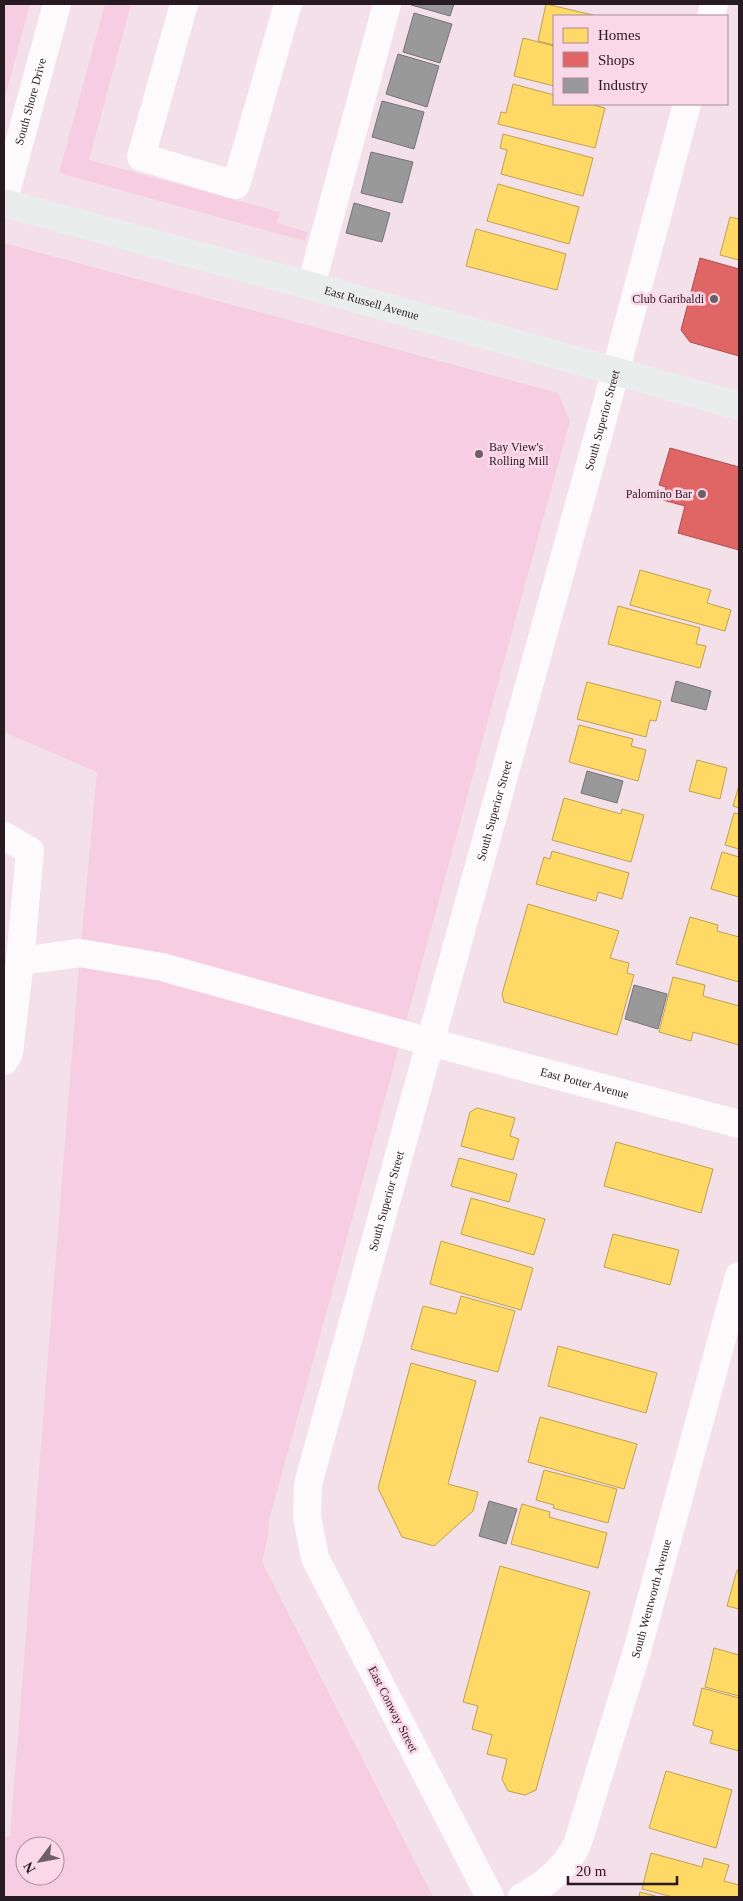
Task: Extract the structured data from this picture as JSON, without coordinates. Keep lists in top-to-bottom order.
{
  "streets": {
    "main road": ["East Russell Avenue"],
    "street": [
      "South Shore Drive",
      "South Superior Street",
      "East Potter Avenue",
      "South Wentworth Avenue",
      "East Conway Street"
    ]
  },
  "crossings": [
    ["East Russell Avenue", "South Superior Street"],
    ["South Superior Street", "East Potter Avenue"],
    ["South Superior Street", "East Conway Street"]
  ],
  "places": ["Club Garibaldi", "Bay View's Rolling Mill", "Palomino Bar"],
  "legend": ["Homes", "Shops", "Industry"],
  "scale_bar": "20 m",
  "north": "bottom left"
}
